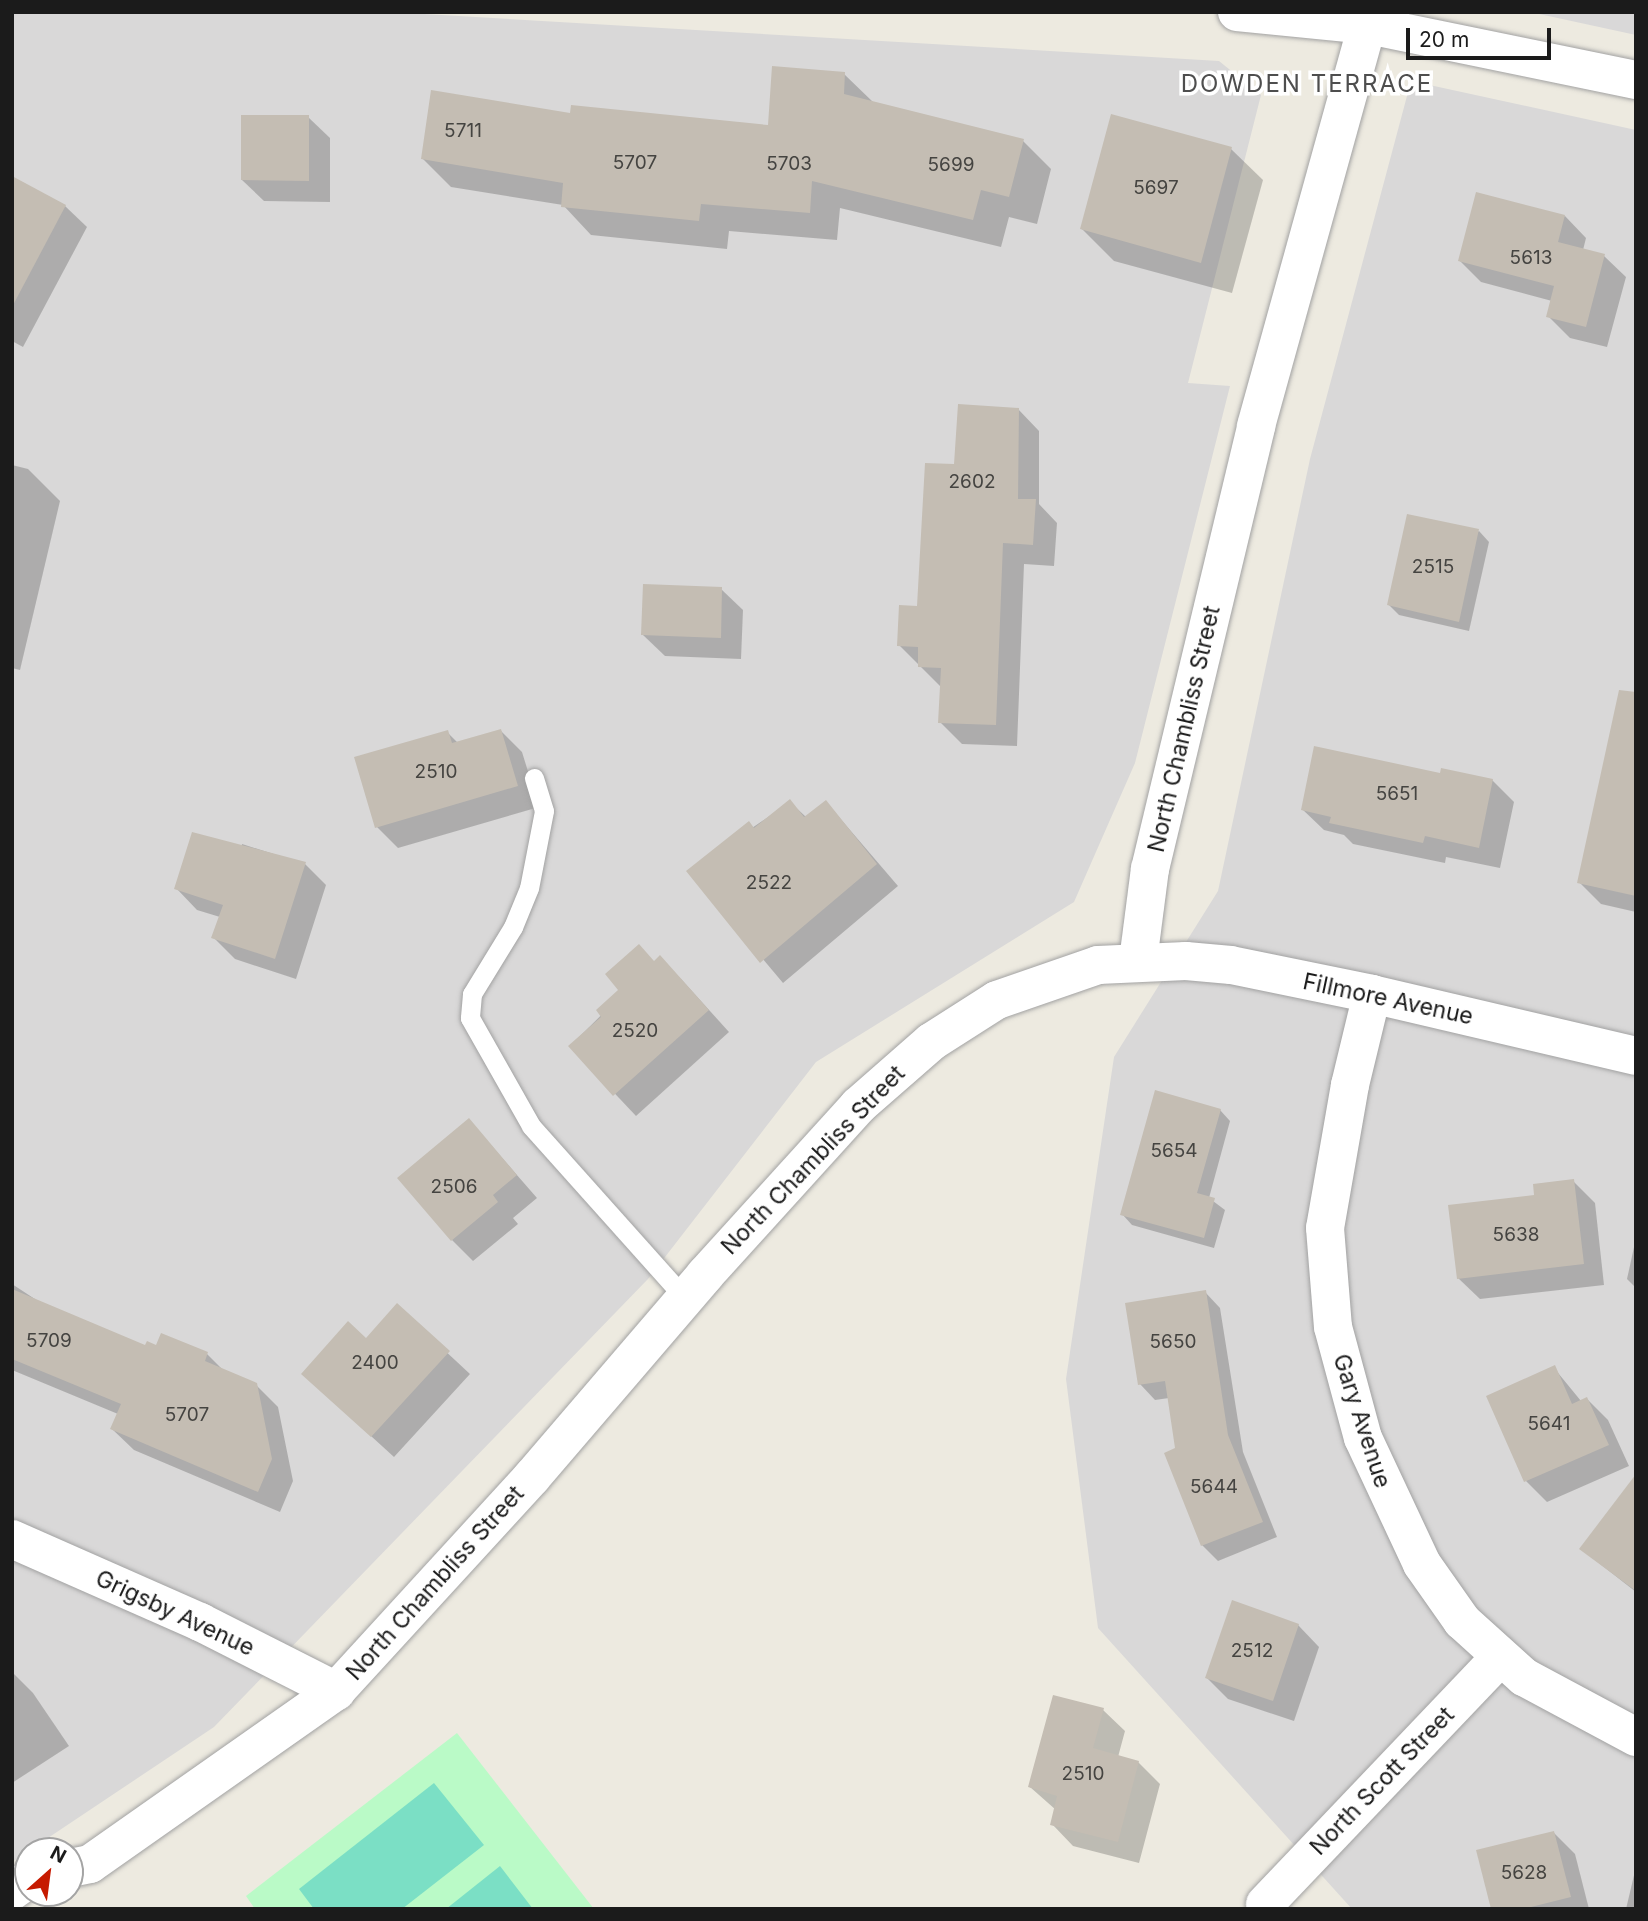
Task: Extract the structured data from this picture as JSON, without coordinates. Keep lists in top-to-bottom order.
{
  "streets": {
    "street": [
      "North Chambliss Street",
      "Fillmore Avenue",
      "Gary Avenue",
      "Grigsby Avenue",
      "North Scott Street"
    ]
  },
  "crossings": [
    ["North Chambliss Street", "Fillmore Avenue"],
    ["North Chambliss Street", "Grigsby Avenue"],
    ["Fillmore Avenue", "Gary Avenue"],
    ["Gary Avenue", "North Scott Street"]
  ],
  "districts": ["DOWDEN TERRACE"],
  "house_numbers": [
    "5711",
    "5707",
    "5703",
    "5699",
    "5697",
    "5613",
    "2602",
    "2515",
    "2510",
    "5651",
    "2522",
    "2520",
    "5654",
    "2506",
    "5638",
    "5709",
    "5650",
    "2400",
    "5707",
    "5641",
    "5644",
    "2512",
    "2510",
    "5628"
  ],
  "scale_bar": "20 m",
  "north": "top right"
}
